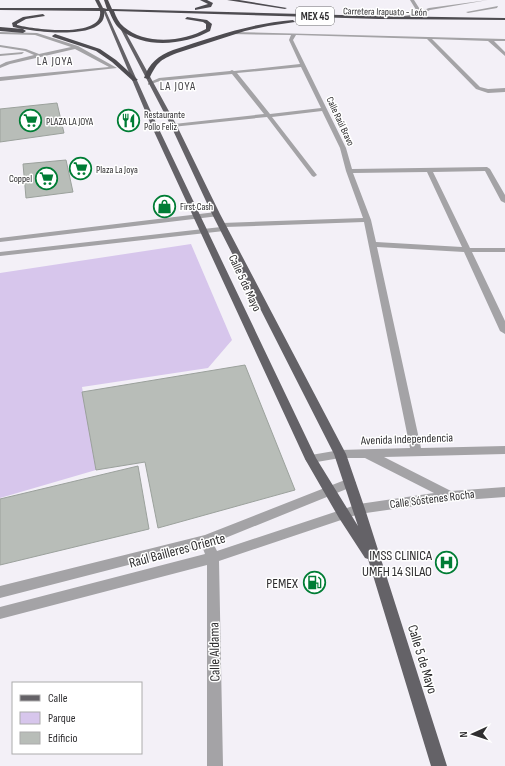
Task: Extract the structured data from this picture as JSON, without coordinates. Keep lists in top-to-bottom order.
{
  "streets": {
    "highway": ["Carretera Irapuato - León", "MEX 45"],
    "main road": ["Calle 5 de Mayo"],
    "street": [
      "Calle Raúl Bravo",
      "Avenida Independencia",
      "Calle Sóstenes Rocha",
      "Raúl Bailleres Oriente",
      "Calle Aldama"
    ]
  },
  "crossings": [
    ["Calle Raúl Bravo", "Avenida Independencia"],
    ["Calle 5 de Mayo", "Avenida Independencia"],
    ["Calle 5 de Mayo", "Calle Sóstenes Rocha"],
    ["Calle 5 de Mayo", "Raúl Bailleres Oriente"],
    ["Calle Sóstenes Rocha", "Raúl Bailleres Oriente"],
    ["Raúl Bailleres Oriente", "Calle Aldama"]
  ],
  "districts": ["LA JOYA", "LA JOYA"],
  "places": {
    "restaurant": ["Restaurante Pollo Feliz"],
    "supermarket": ["PLAZA LA JOYA", "Plaza La Joya", "Coppel"],
    "shop": ["First Cash"],
    "hospital": ["IMSS CLINICA UMFH 14 SILAO"],
    "fuel station": ["PEMEX"]
  },
  "legend": ["Calle", "Parque", "Edificio"],
  "north": "left"
}
